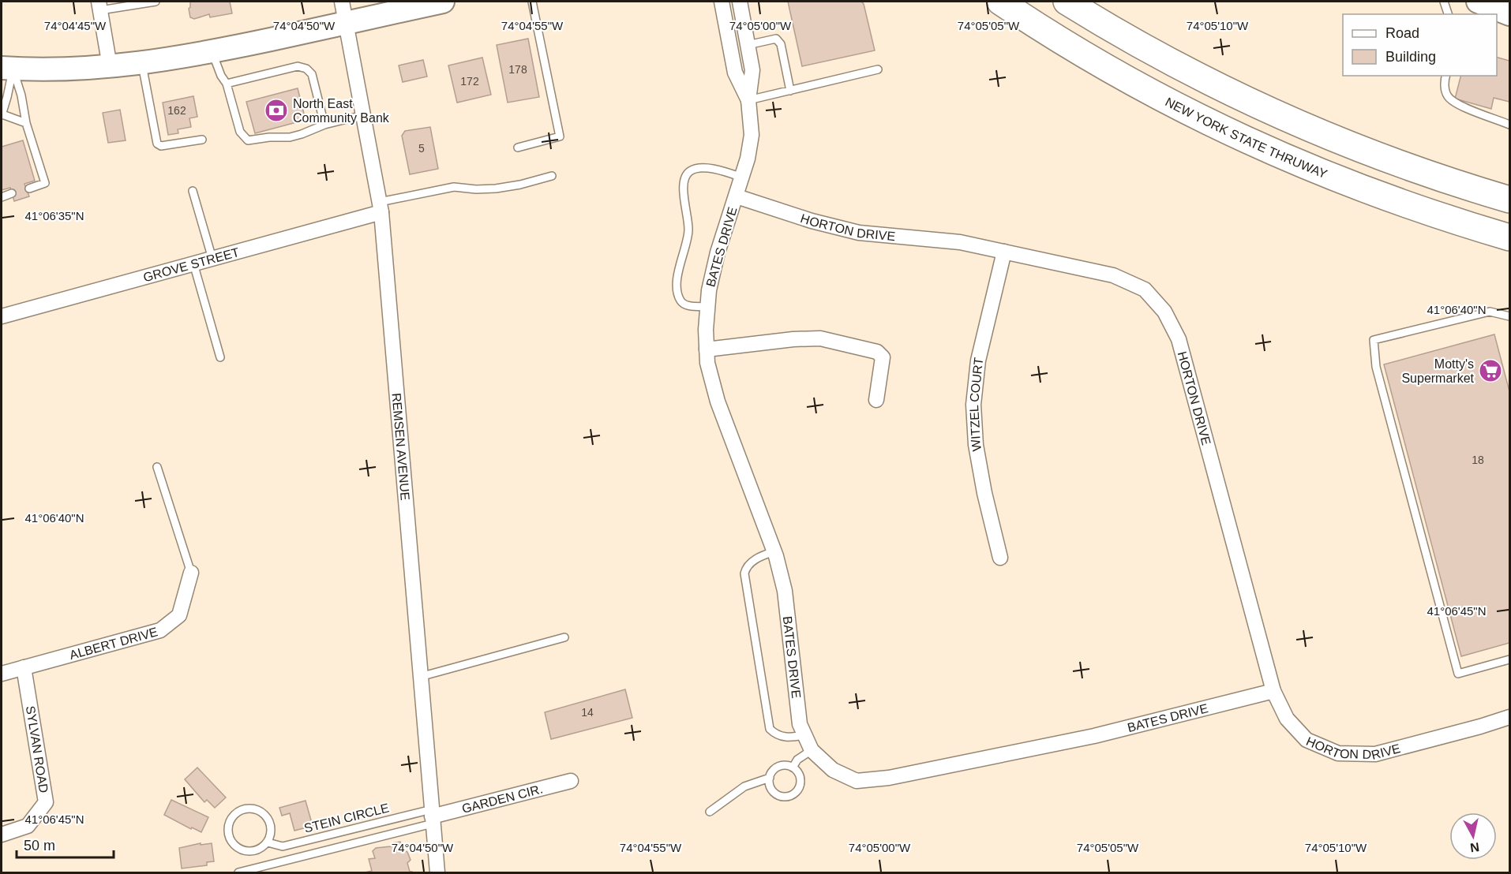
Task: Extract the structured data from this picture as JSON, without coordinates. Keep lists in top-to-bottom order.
{
  "streets": {
    "highway": ["NEW YORK STATE THRUWAY"],
    "street": [
      "HORTON DRIVE",
      "BATES DRIVE",
      "GROVE STREET",
      "WITZEL COURT",
      "REMSEN AVENUE",
      "ALBERT DRIVE",
      "SYLVAN ROAD",
      "GARDEN CIR."
    ],
    "lane": ["STEIN CIRCLE"]
  },
  "crossings": [
    ["HORTON DRIVE", "BATES DRIVE"],
    ["HORTON DRIVE", "WITZEL COURT"],
    ["GROVE STREET", "REMSEN AVENUE"],
    ["REMSEN AVENUE", "GARDEN CIR."],
    ["REMSEN AVENUE", "STEIN CIRCLE"],
    ["ALBERT DRIVE", "SYLVAN ROAD"],
    ["GARDEN CIR.", "STEIN CIRCLE"]
  ],
  "places": {
    "bank": ["North East Community Bank"],
    "supermarket": ["Motty's Supermarket"]
  },
  "house_numbers": [
    "178",
    "172",
    "162",
    "5",
    "18",
    "14"
  ],
  "legend": ["Road", "Building"],
  "scale_bar": "50 m",
  "north": "bottom",
  "coordinates": [
    "74°04'45\"W",
    "74°04'50\"W",
    "74°04'55\"W",
    "74°05'00\"W",
    "74°05'05\"W",
    "74°05'10\"W",
    "41°06'35\"N",
    "41°06'40\"N",
    "41°06'45\"N"
  ]
}
